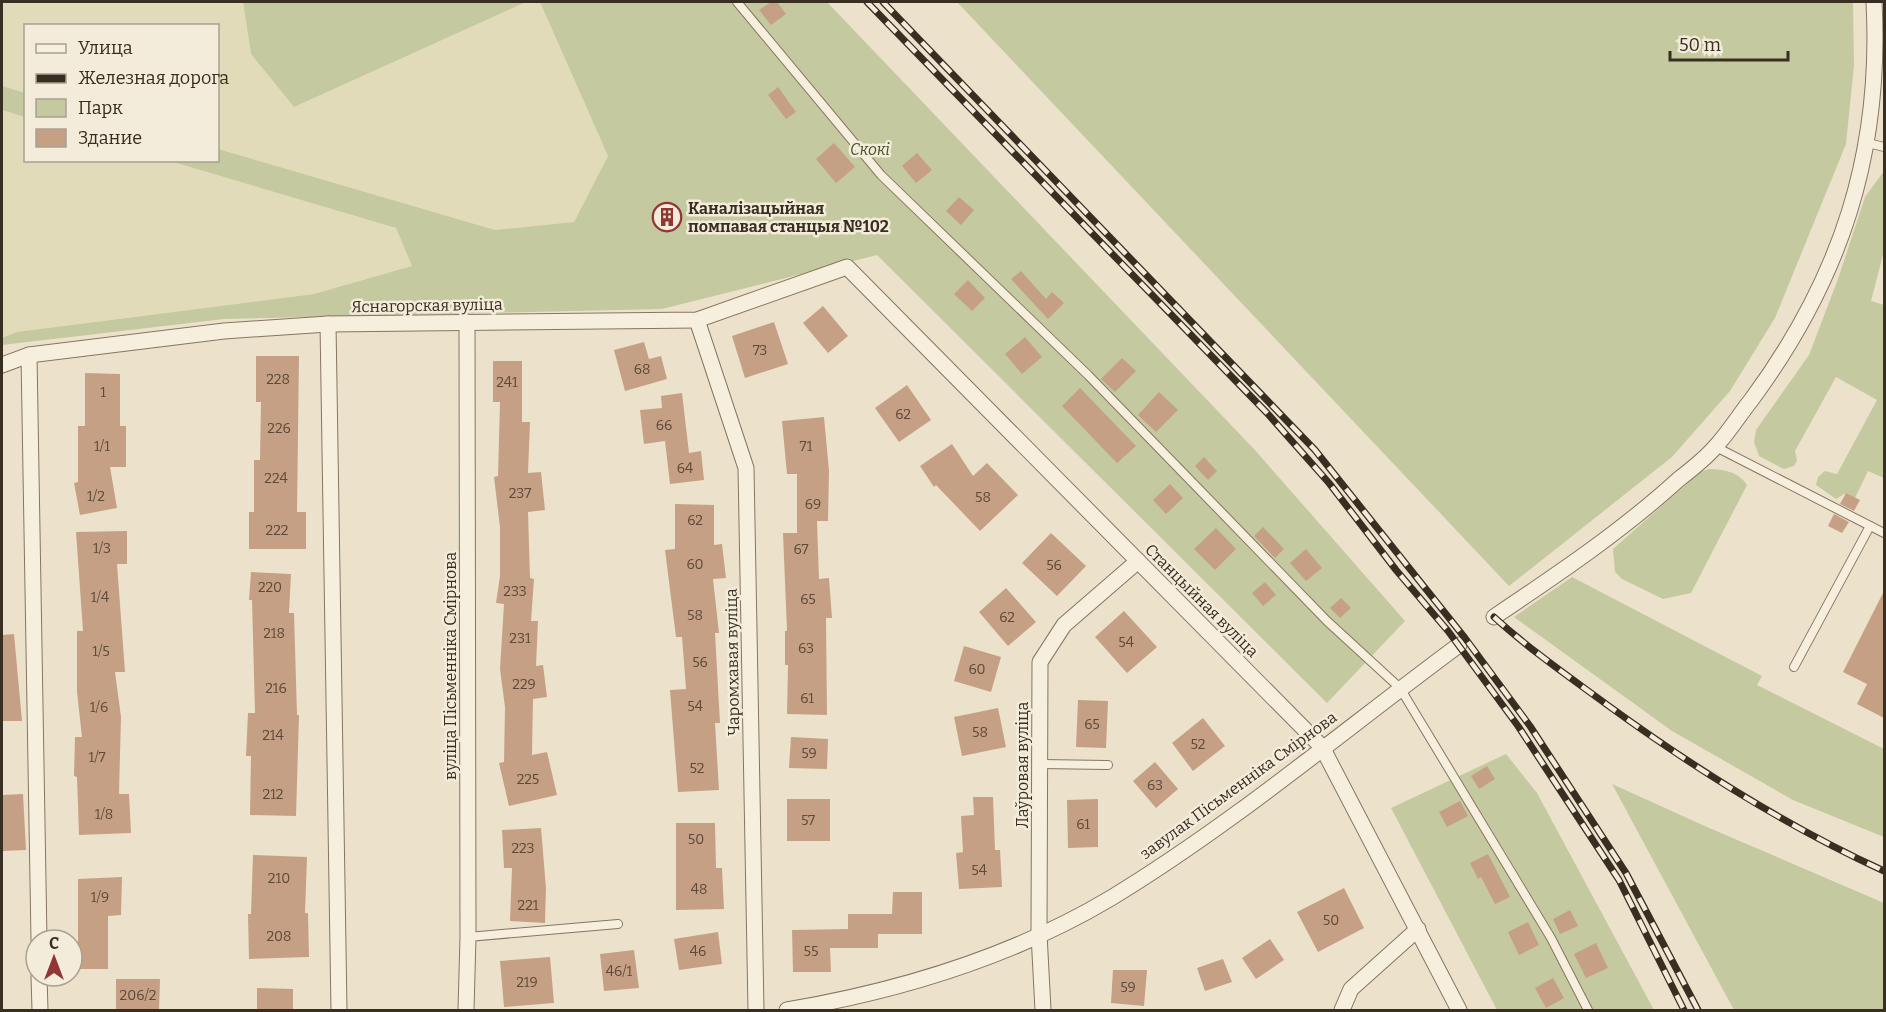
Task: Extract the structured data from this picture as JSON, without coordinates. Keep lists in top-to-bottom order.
{
  "streets": {
    "street": [
      "Яснагорская вуліца",
      "Станцыйная вуліца",
      "Чаромхавая вуліца",
      "вуліца Пісьменніка Смірнова",
      "Лаўровая вуліца",
      "завулак Пісьменніка Смірнова"
    ]
  },
  "crossings": [
    ["Яснагорская вуліца", "Станцыйная вуліца"],
    ["Яснагорская вуліца", "Чаромхавая вуліца"],
    ["Яснагорская вуліца", "вуліца Пісьменніка Смірнова"],
    ["Станцыйная вуліца", "Лаўровая вуліца"],
    ["Станцыйная вуліца", "завулак Пісьменніка Смірнова"],
    ["Лаўровая вуліца", "завулак Пісьменніка Смірнова"]
  ],
  "parks": ["Скокі"],
  "places": {
    "building": ["Каналізацыйная помпавая станцыя №102"]
  },
  "house_numbers": [
    "73",
    "68",
    "228",
    "241",
    "1",
    "62",
    "66",
    "226",
    "1/1",
    "71",
    "64",
    "224",
    "237",
    "1/2",
    "58",
    "69",
    "62",
    "222",
    "1/3",
    "67",
    "60",
    "56",
    "220",
    "233",
    "1/4",
    "65",
    "58",
    "62",
    "218",
    "231",
    "54",
    "63",
    "1/5",
    "56",
    "60",
    "229",
    "216",
    "61",
    "54",
    "1/6",
    "65",
    "58",
    "214",
    "52",
    "59",
    "1/7",
    "52",
    "225",
    "63",
    "212",
    "1/8",
    "57",
    "61",
    "50",
    "223",
    "54",
    "210",
    "48",
    "1/9",
    "221",
    "50",
    "208",
    "46",
    "55",
    "46/1",
    "219",
    "59",
    "206/2"
  ],
  "legend": [
    "Улица",
    "Железная дорога",
    "Парк",
    "Здание"
  ],
  "scale_bar": "50 m",
  "north": "top"
}
